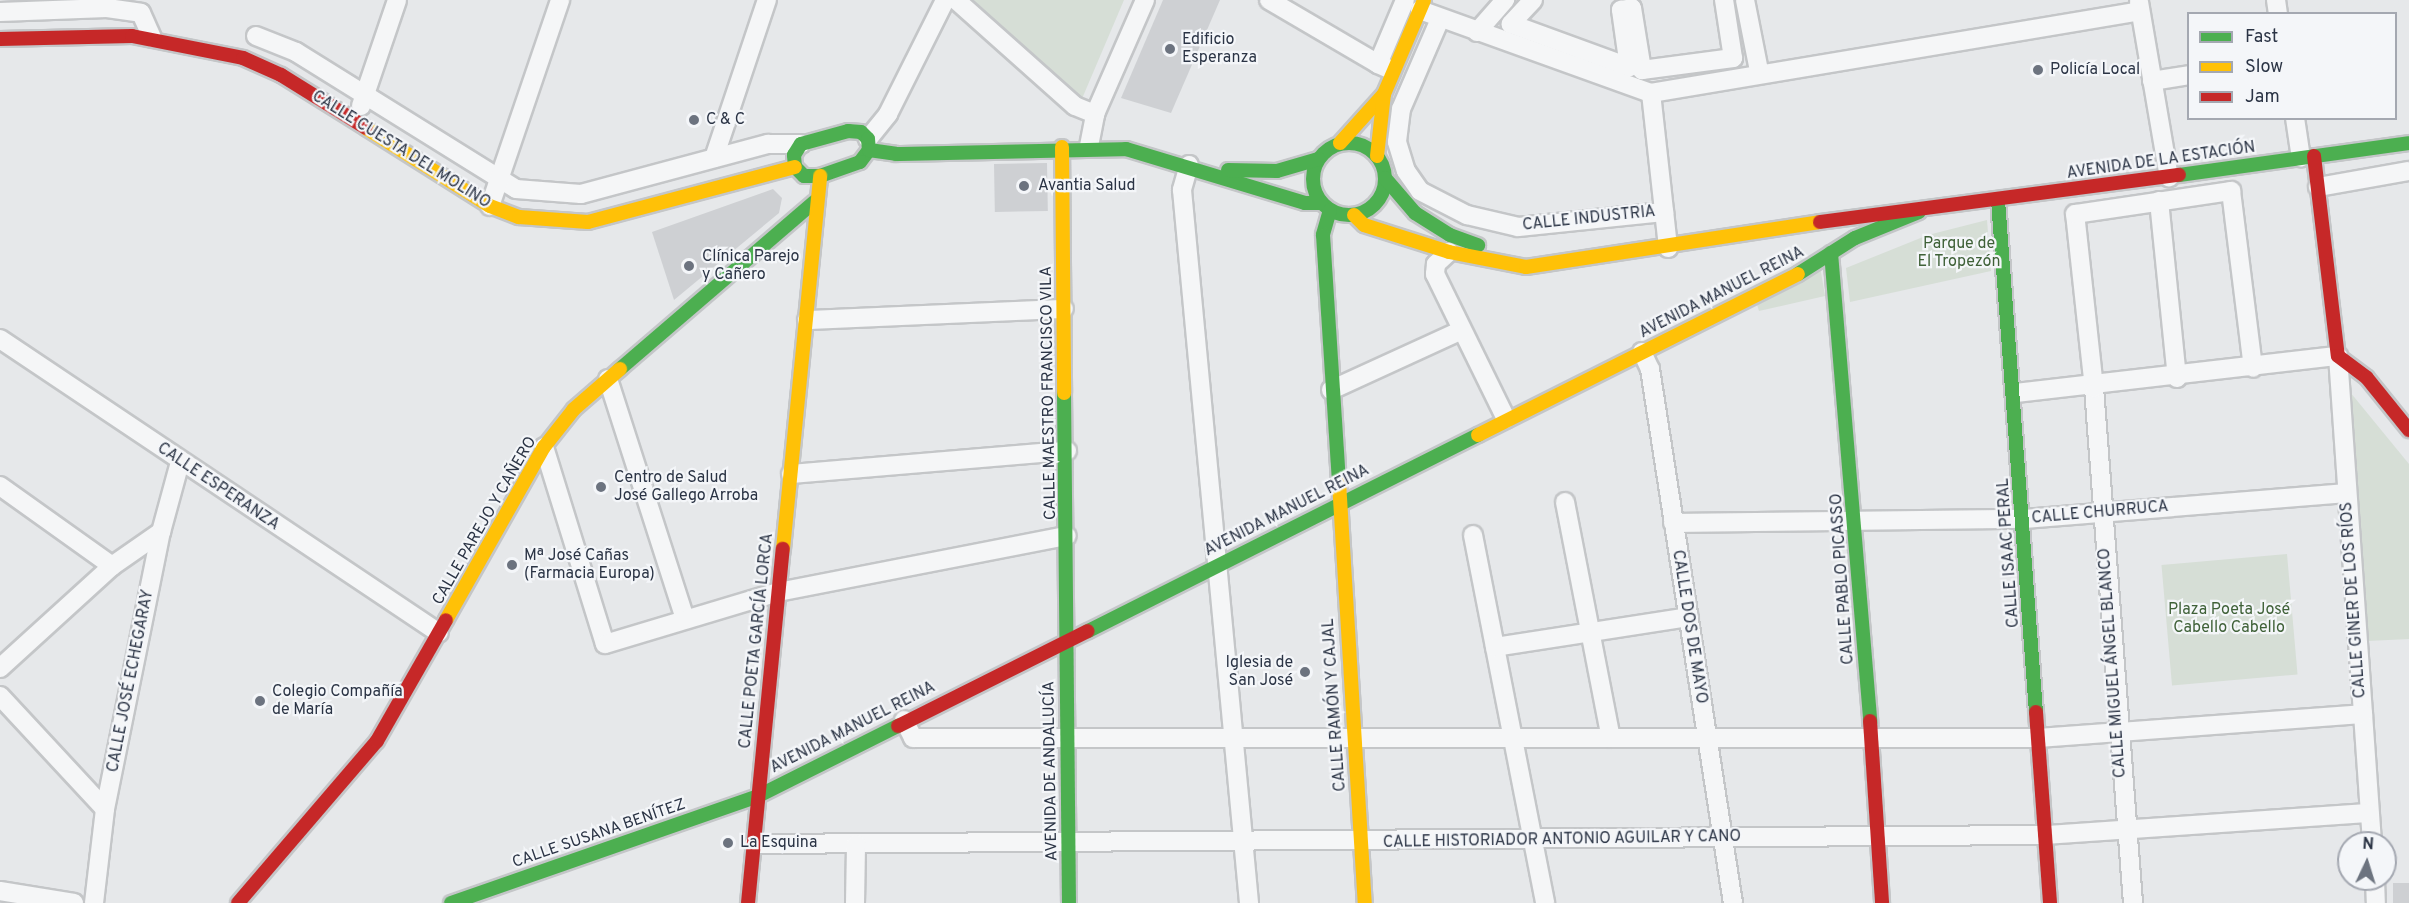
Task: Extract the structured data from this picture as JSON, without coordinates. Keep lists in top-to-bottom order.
{
  "streets": {
    "street": [
      "CALLE CUESTA DEL MOLINO",
      "AVENIDA DE LA ESTACIÓN",
      "CALLE INDUSTRIA",
      "AVENIDA MANUEL REINA",
      "CALLE MAESTRO FRANCISCO VILA",
      "CALLE ESPERANZA",
      "CALLE CHURRUCA",
      "CALLE PAREJO Y CAÑERO",
      "CALLE ISAAC PERAL",
      "CALLE PABLO PICASSO",
      "CALLE GINER DE LOS RÍOS",
      "CALLE DOS DE MAYO",
      "CALLE POETA GARCÍA LORCA",
      "CALLE MIGUEL ÁNGEL BLANCO",
      "CALLE JOSÉ ECHEGARAY",
      "CALLE RAMÓN Y CAJAL",
      "AVENIDA DE ANDALUCÍA",
      "CALLE SUSANA BENÍTEZ",
      "CALLE HISTORIADOR ANTONIO AGUILAR Y CANO"
    ]
  },
  "crossings": [
    ["AVENIDA DE LA ESTACIÓN", "CALLE INDUSTRIA"],
    ["AVENIDA DE LA ESTACIÓN", "AVENIDA MANUEL REINA"],
    ["AVENIDA DE LA ESTACIÓN", "CALLE ISAAC PERAL"],
    ["AVENIDA DE LA ESTACIÓN", "CALLE PABLO PICASSO"],
    ["CALLE INDUSTRIA", "CALLE RAMÓN Y CAJAL"],
    ["AVENIDA MANUEL REINA", "CALLE MAESTRO FRANCISCO VILA"],
    ["AVENIDA MANUEL REINA", "CALLE PABLO PICASSO"],
    ["AVENIDA MANUEL REINA", "CALLE DOS DE MAYO"],
    ["AVENIDA MANUEL REINA", "CALLE POETA GARCÍA LORCA"],
    ["AVENIDA MANUEL REINA", "CALLE RAMÓN Y CAJAL"],
    ["AVENIDA MANUEL REINA", "AVENIDA DE ANDALUCÍA"],
    ["AVENIDA MANUEL REINA", "CALLE SUSANA BENÍTEZ"],
    ["CALLE MAESTRO FRANCISCO VILA", "AVENIDA DE ANDALUCÍA"],
    ["CALLE ESPERANZA", "CALLE PAREJO Y CAÑERO"],
    ["CALLE ESPERANZA", "CALLE JOSÉ ECHEGARAY"],
    ["CALLE CHURRUCA", "CALLE ISAAC PERAL"],
    ["CALLE CHURRUCA", "CALLE PABLO PICASSO"],
    ["CALLE CHURRUCA", "CALLE GINER DE LOS RÍOS"],
    ["CALLE CHURRUCA", "CALLE DOS DE MAYO"],
    ["CALLE CHURRUCA", "CALLE MIGUEL ÁNGEL BLANCO"],
    ["CALLE PAREJO Y CAÑERO", "CALLE POETA GARCÍA LORCA"],
    ["CALLE ISAAC PERAL", "CALLE HISTORIADOR ANTONIO AGUILAR Y CANO"],
    ["CALLE PABLO PICASSO", "CALLE HISTORIADOR ANTONIO AGUILAR Y CANO"],
    ["CALLE GINER DE LOS RÍOS", "CALLE HISTORIADOR ANTONIO AGUILAR Y CANO"],
    ["CALLE DOS DE MAYO", "CALLE HISTORIADOR ANTONIO AGUILAR Y CANO"],
    ["CALLE POETA GARCÍA LORCA", "CALLE SUSANA BENÍTEZ"],
    ["CALLE POETA GARCÍA LORCA", "CALLE HISTORIADOR ANTONIO AGUILAR Y CANO"],
    ["CALLE MIGUEL ÁNGEL BLANCO", "CALLE HISTORIADOR ANTONIO AGUILAR Y CANO"],
    ["CALLE RAMÓN Y CAJAL", "CALLE HISTORIADOR ANTONIO AGUILAR Y CANO"],
    ["AVENIDA DE ANDALUCÍA", "CALLE HISTORIADOR ANTONIO AGUILAR Y CANO"]
  ],
  "parks": ["Parque de El Tropezón", "Plaza Poeta José Cabello Cabello"],
  "places": [
    "Edificio Esperanza",
    "Policía Local",
    "C & C",
    "Avantia Salud",
    "Clínica Parejo y Cañero",
    "Centro de Salud José Gallego Arroba",
    "Mª José Cañas (Farmacia Europa)",
    "Iglesia de San José",
    "Colegio Compañía de María",
    "La Esquina"
  ],
  "legend": ["Fast", "Slow", "Jam"],
  "north": "top"
}
